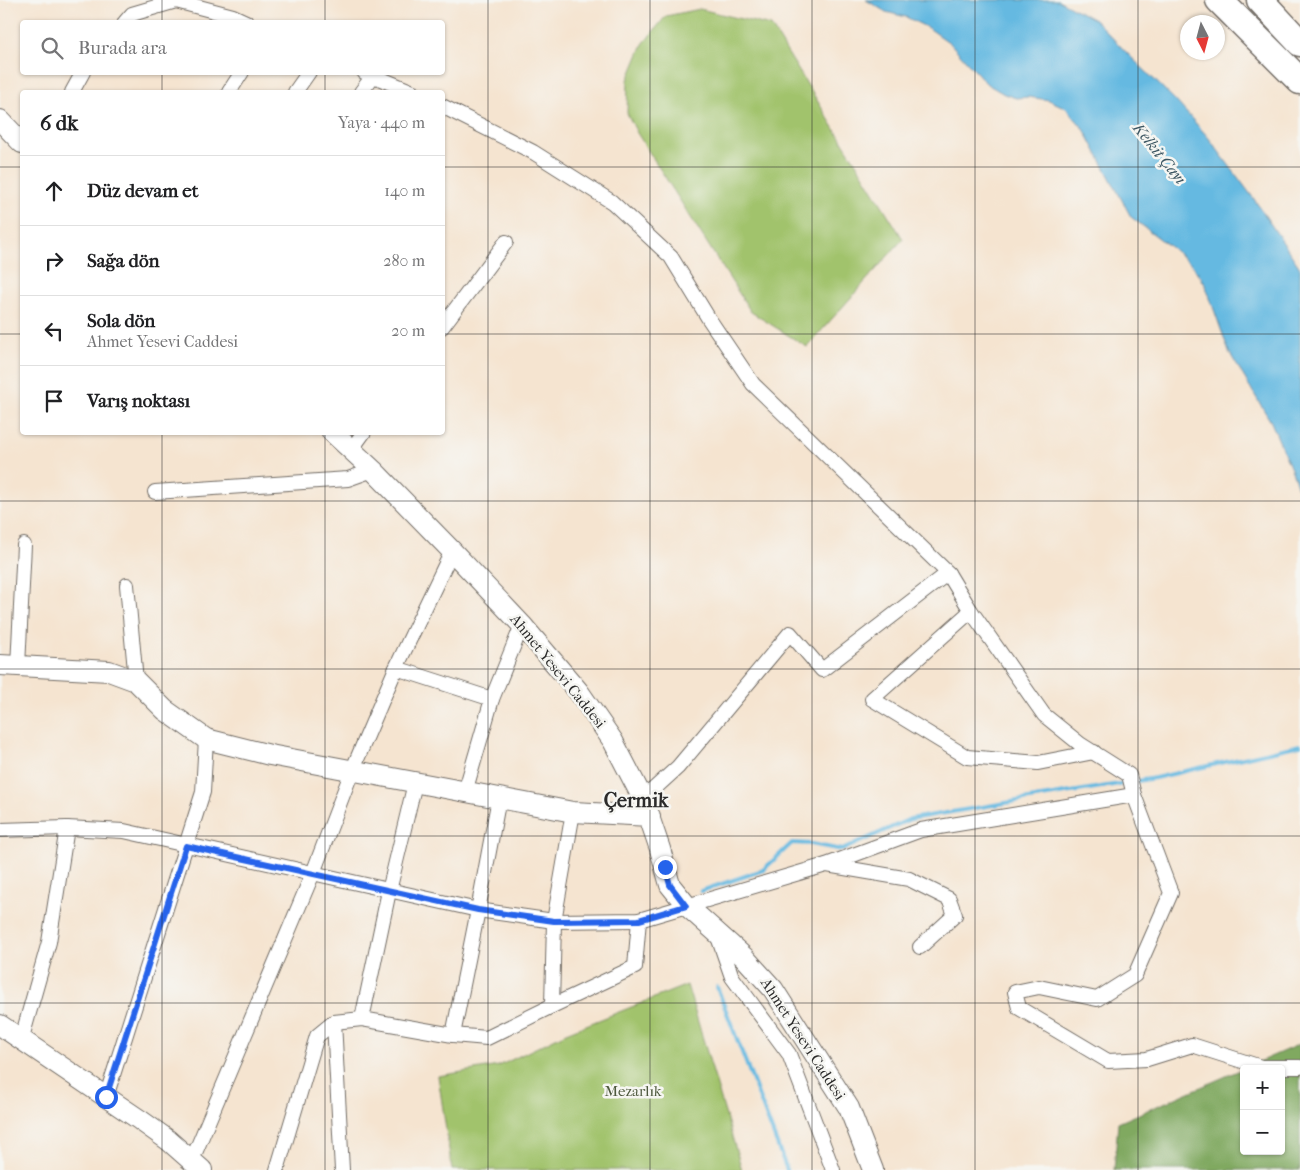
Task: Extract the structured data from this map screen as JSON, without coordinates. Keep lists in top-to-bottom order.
{
  "streets": {
    "street": ["Ahmet Yesevi Caddesi"]
  },
  "districts": ["Çermik"],
  "water": ["Kelkit Çayı"],
  "parks": ["Mezarlık"],
  "north": "bottom",
  "page": {
    "search": "Burada ara",
    "heading": ["6 dk", "Yaya · 440 m"],
    "list": [
      ["Düz devam et", "140 m"],
      ["Sağa dön", "280 m"],
      ["Sola dön", "Ahmet Yesevi Caddesi", "20 m"],
      "Varış noktası"
    ],
    "map_buttons": ["+", "−"]
  }
}
